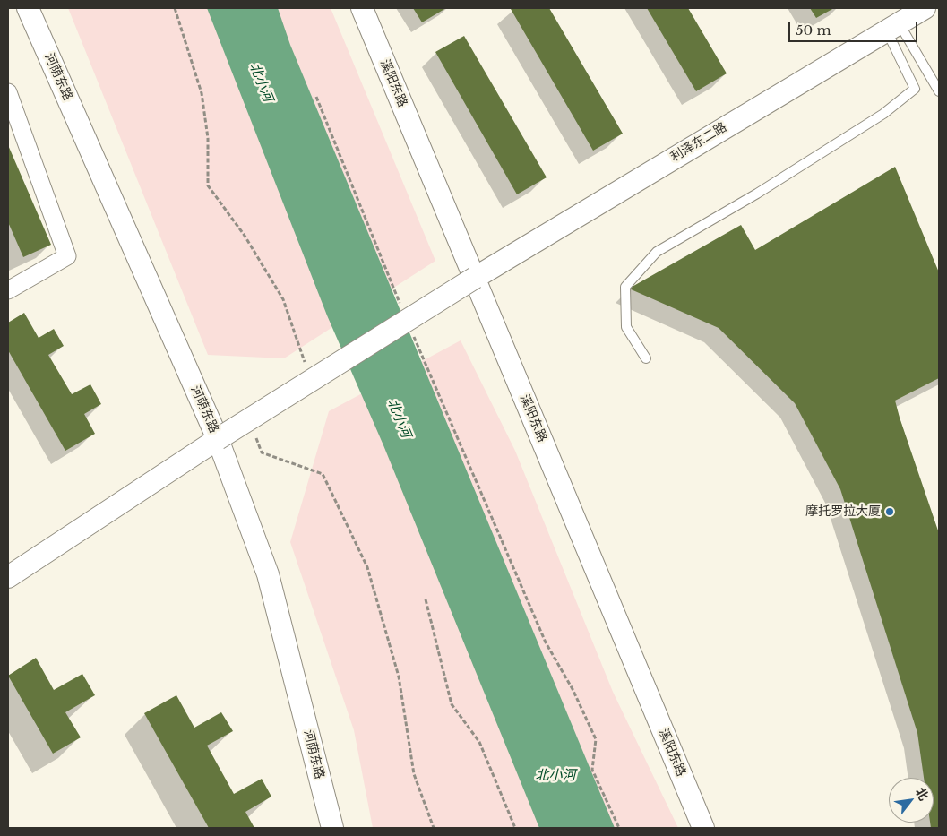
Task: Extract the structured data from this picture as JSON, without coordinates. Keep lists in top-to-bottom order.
{
  "streets": {
    "street": ["河荫东路", "溪阳东路", "利泽东二路"]
  },
  "crossings": [
    ["河荫东路", "利泽东二路"],
    ["溪阳东路", "利泽东二路"]
  ],
  "water": ["北小河"],
  "places": ["摩托罗拉大厦"],
  "scale_bar": "50 m",
  "north": "top right"
}
